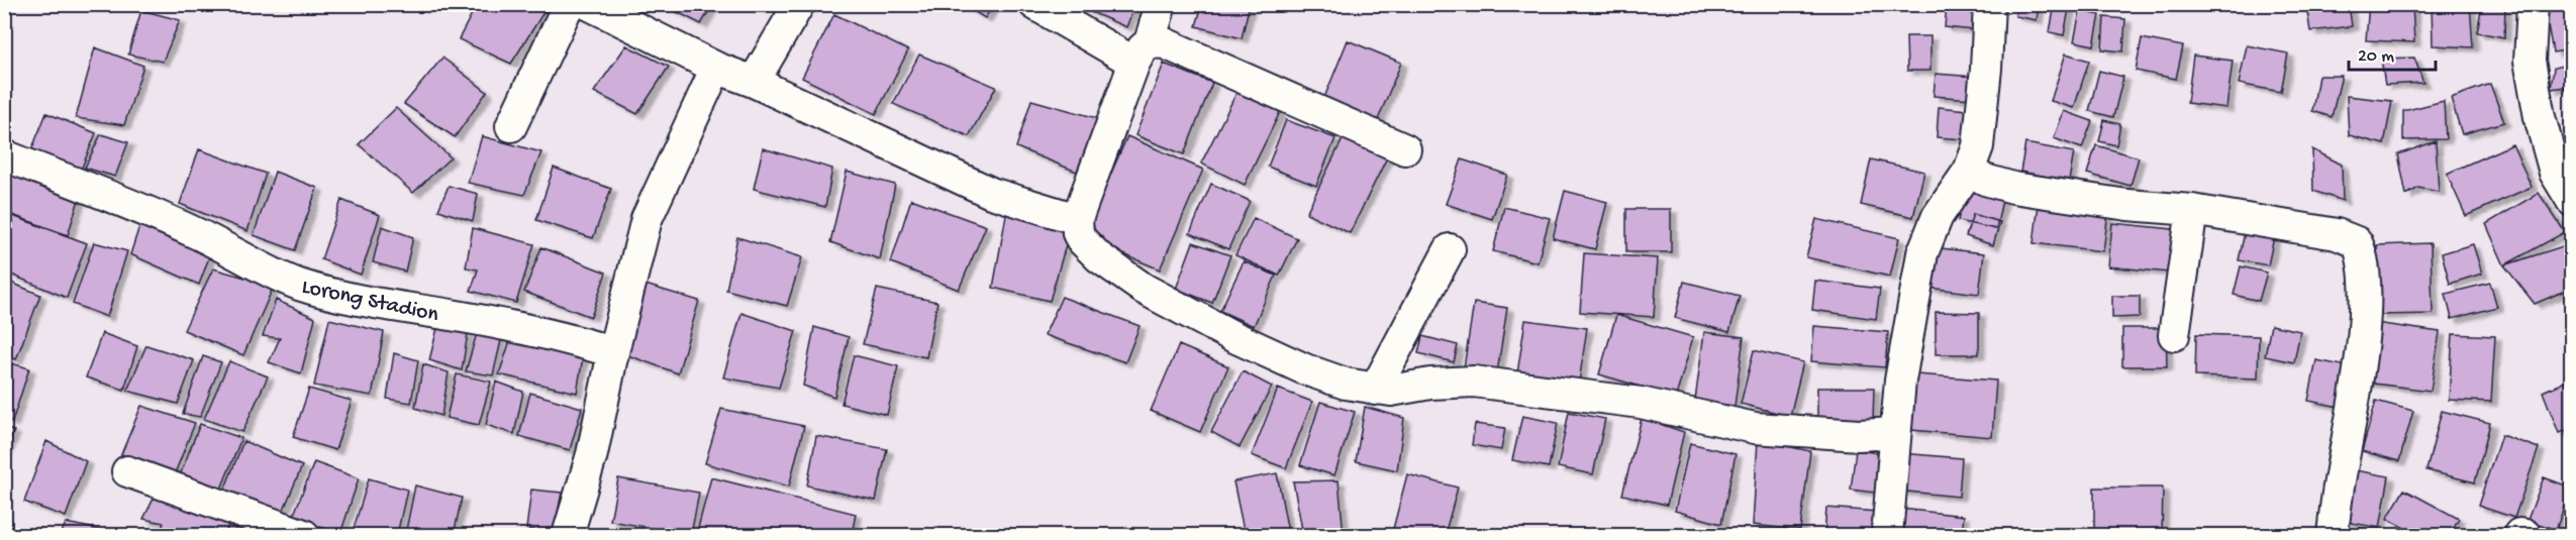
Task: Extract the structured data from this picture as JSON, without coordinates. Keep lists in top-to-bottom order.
{
  "streets": {
    "street": ["Lorong Stadion"]
  },
  "scale_bar": "20 m"
}
